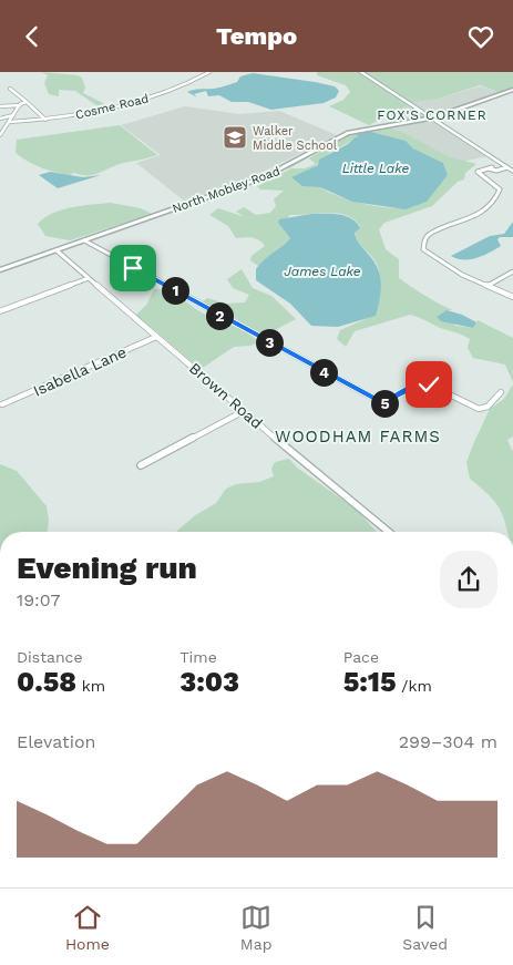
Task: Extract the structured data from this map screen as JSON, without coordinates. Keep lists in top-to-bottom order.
{
  "streets": {
    "street": [
      "Cosme Road",
      "North Mobley Road",
      "Isabella Lane",
      "Brown Road"
    ]
  },
  "crossings": [
    ["North Mobley Road", "Brown Road"],
    ["Isabella Lane", "Brown Road"]
  ],
  "districts": ["FOX'S CORNER", "WOODHAM FARMS"],
  "water": ["Little Lake", "James Lake"],
  "places": {
    "school or university": ["Walker Middle School"]
  },
  "page": {
    "header": "Tempo",
    "pins": [
      "1",
      "2",
      "3",
      "4",
      "5"
    ],
    "heading": ["Evening run", "19:07"],
    "stats": [
      ["Distance", "0.58 km"],
      ["Time", "3:03"],
      ["Pace", "5:15 /km"]
    ],
    "chart": ["Elevation", "299–304 m"],
    "tabs": ["Home", "Map", "Saved"]
  }
}
